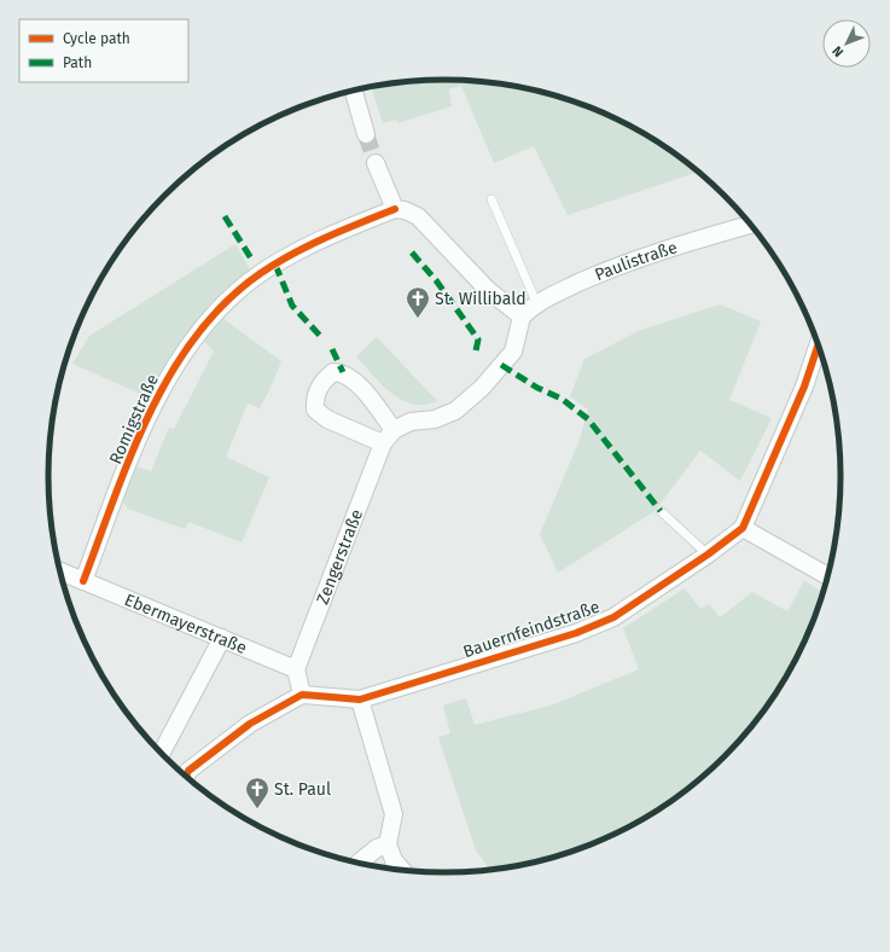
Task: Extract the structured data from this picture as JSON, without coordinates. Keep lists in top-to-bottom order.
{
  "streets": {
    "street": [
      "Paulistraße",
      "Romigstraße",
      "Zengerstraße",
      "Ebermayerstraße",
      "Bauernfeindstraße"
    ]
  },
  "crossings": [
    ["Paulistraße", "Zengerstraße"],
    ["Romigstraße", "Ebermayerstraße"],
    ["Zengerstraße", "Ebermayerstraße"]
  ],
  "places": {
    "church": ["St. Willibald", "St. Paul"]
  },
  "legend": ["Cycle path", "Path"],
  "north": "bottom left"
}
